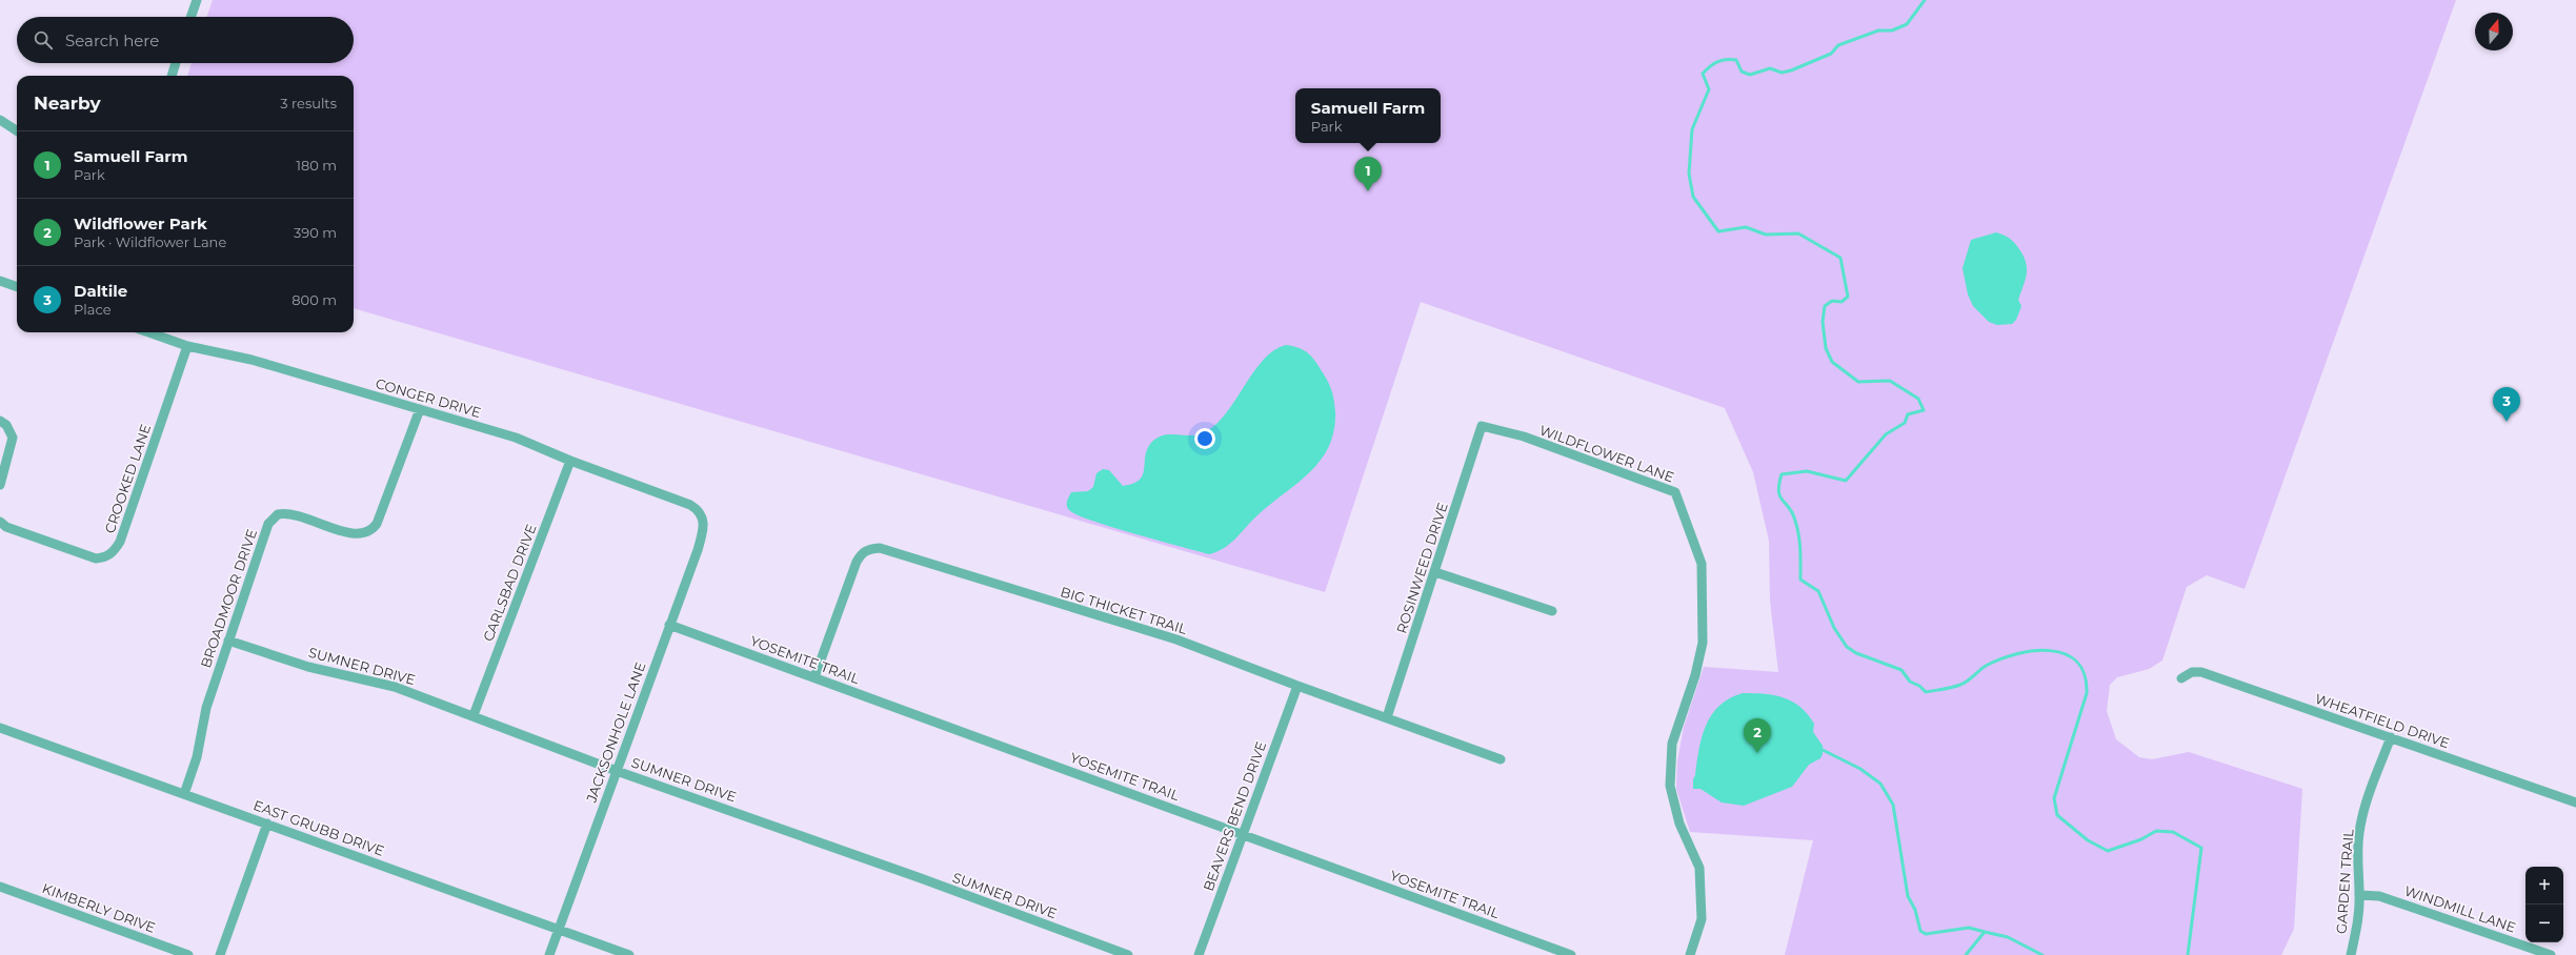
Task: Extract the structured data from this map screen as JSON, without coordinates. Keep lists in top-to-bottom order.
{
  "streets": {
    "street": [
      "CONGER DRIVE",
      "WILDFLOWER LANE",
      "CROOKED LANE",
      "ROSINWEED DRIVE",
      "CARLSBAD DRIVE",
      "BROADMOOR DRIVE",
      "BIG THICKET TRAIL",
      "YOSEMITE TRAIL",
      "SUMNER DRIVE",
      "WHEATFIELD DRIVE",
      "JACKSONHOLE LANE",
      "BEAVERS BEND DRIVE",
      "EAST GRUBB DRIVE",
      "GARDEN TRAIL",
      "KIMBERLY DRIVE",
      "WINDMILL LANE"
    ]
  },
  "crossings": [
    ["CONGER DRIVE", "CROOKED LANE"],
    ["CONGER DRIVE", "CARLSBAD DRIVE"],
    ["CONGER DRIVE", "BROADMOOR DRIVE"],
    ["CONGER DRIVE", "JACKSONHOLE LANE"],
    ["WILDFLOWER LANE", "ROSINWEED DRIVE"],
    ["ROSINWEED DRIVE", "BIG THICKET TRAIL"],
    ["CARLSBAD DRIVE", "SUMNER DRIVE"],
    ["BROADMOOR DRIVE", "SUMNER DRIVE"],
    ["BROADMOOR DRIVE", "EAST GRUBB DRIVE"],
    ["BIG THICKET TRAIL", "YOSEMITE TRAIL"],
    ["BIG THICKET TRAIL", "BEAVERS BEND DRIVE"],
    ["YOSEMITE TRAIL", "JACKSONHOLE LANE"],
    ["YOSEMITE TRAIL", "BEAVERS BEND DRIVE"],
    ["SUMNER DRIVE", "JACKSONHOLE LANE"],
    ["WHEATFIELD DRIVE", "GARDEN TRAIL"],
    ["JACKSONHOLE LANE", "EAST GRUBB DRIVE"],
    ["GARDEN TRAIL", "WINDMILL LANE"]
  ],
  "north": "top",
  "page": {
    "search": "Search here",
    "heading": ["Nearby", "3 results"],
    "popup": ["Samuell Farm", "Park"],
    "list": [
      {
        "mark": "1",
        "name": "Samuell Farm",
        "note": "Park",
        "value": "180 m"
      },
      {
        "mark": "2",
        "name": "Wildflower Park",
        "note": "Park · Wildflower Lane",
        "value": "390 m"
      },
      {
        "mark": "3",
        "name": "Daltile",
        "note": "Place",
        "value": "800 m"
      }
    ],
    "pins": ["1", "3", "2"],
    "map_buttons": ["+", "−"]
  }
}
